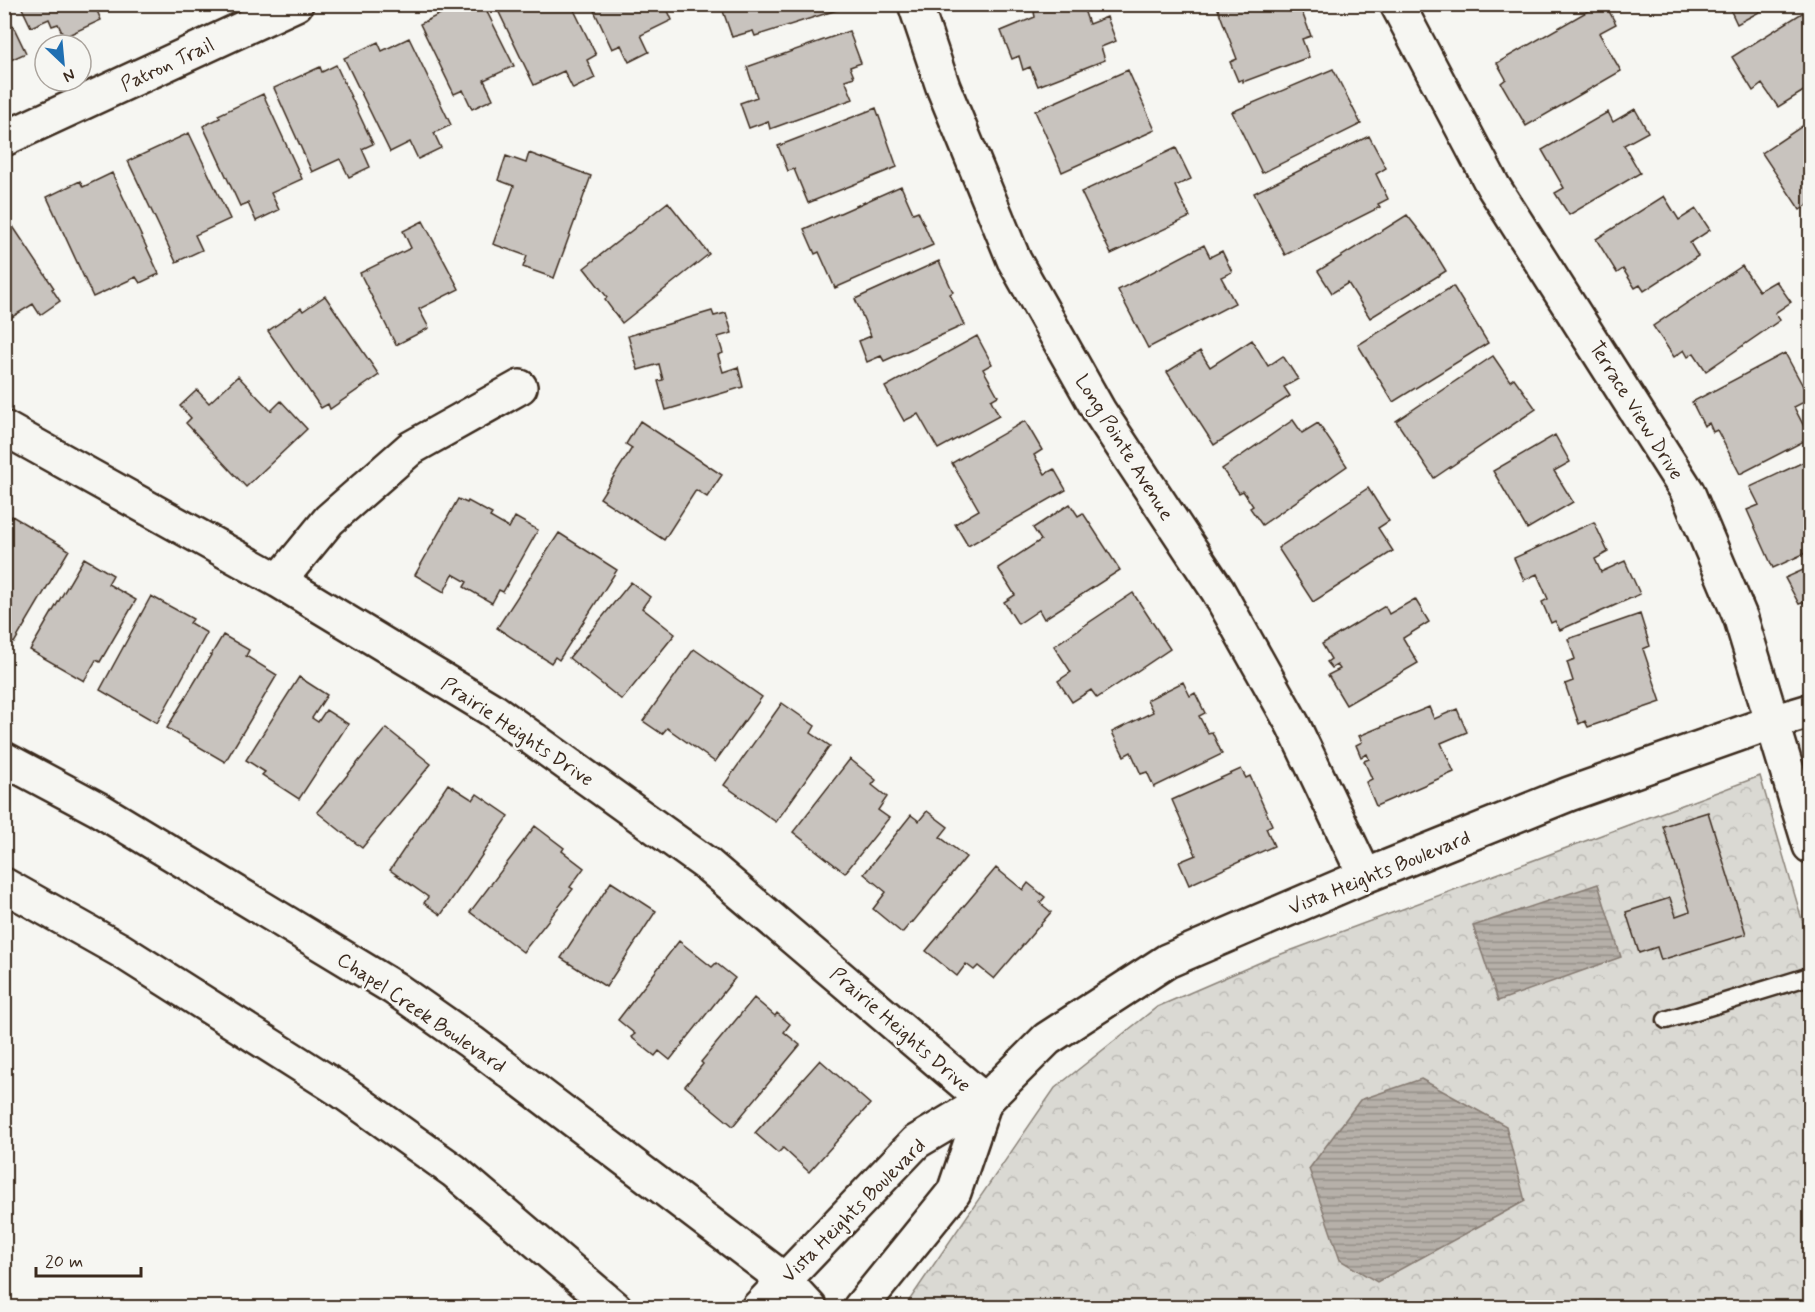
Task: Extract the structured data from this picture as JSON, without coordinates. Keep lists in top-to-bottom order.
{
  "streets": {
    "street": [
      "Patron Trail",
      "Terrace View Drive",
      "Long Pointe Avenue",
      "Prairie Heights Drive",
      "Vista Heights Boulevard",
      "Chapel Creek Boulevard"
    ]
  },
  "crossings": [
    ["Terrace View Drive", "Vista Heights Boulevard"],
    ["Long Pointe Avenue", "Vista Heights Boulevard"],
    ["Prairie Heights Drive", "Vista Heights Boulevard"],
    ["Vista Heights Boulevard", "Chapel Creek Boulevard"]
  ],
  "scale_bar": "20 m",
  "north": "bottom right"
}
